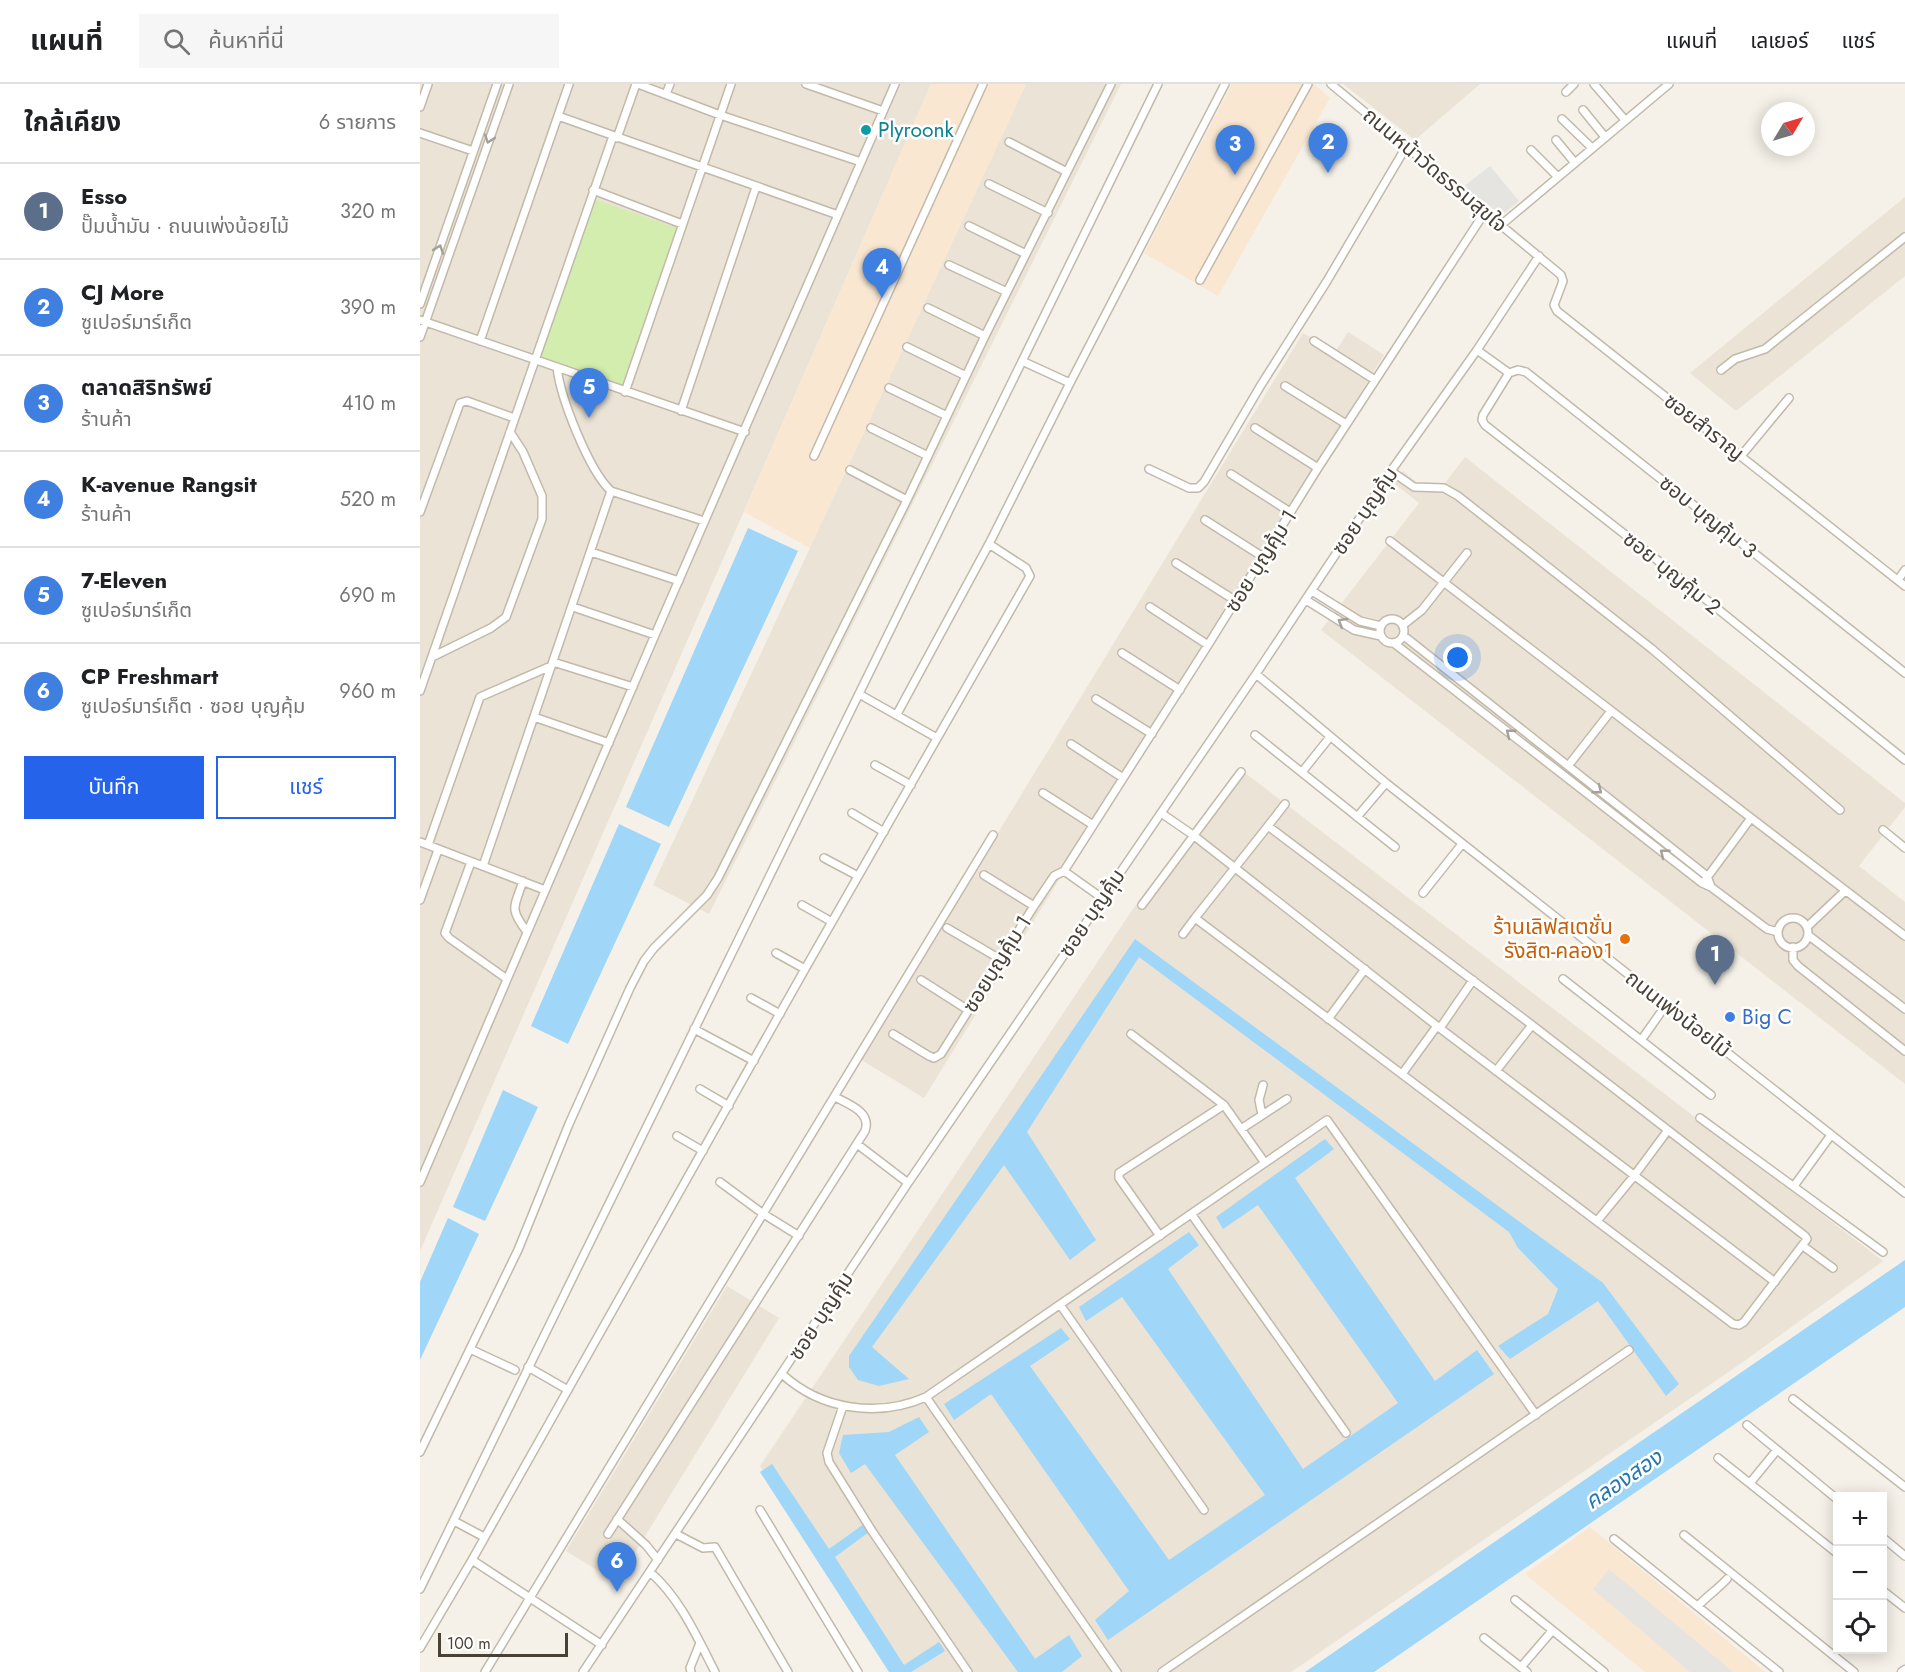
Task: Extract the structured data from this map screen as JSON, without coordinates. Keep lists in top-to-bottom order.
{
  "streets": {
    "street": [
      "ถนนหน้าวัดธรรมสุขใจ",
      "ซอยสำราญ",
      "ซอย บุญคุ้ม",
      "ซอบ บุญคุ้ม 3",
      "ซอย บุญคุ้ม 1",
      "ซอย บุญคุ้ม 2",
      "ซอยบุญคุ้ม 1",
      "ถนนเพ่งน้อยไม้"
    ]
  },
  "crossings": [
    ["ถนนหน้าวัดธรรมสุขใจ", "ซอยสำราญ"],
    ["ถนนหน้าวัดธรรมสุขใจ", "ซอย บุญคุ้ม"],
    ["ถนนหน้าวัดธรรมสุขใจ", "ซอย บุญคุ้ม 1"],
    ["ซอยสำราญ", "ซอย บุญคุ้ม"],
    ["ซอย บุญคุ้ม", "ถนนเพ่งน้อยไม้"],
    ["ซอบ บุญคุ้ม 3", "ซอย บุญคุ้ม 2"],
    ["ซอย บุญคุ้ม 1", "ซอยบุญคุ้ม 1"]
  ],
  "water": ["คลองสอง"],
  "places": ["Plyroonk", "ร้านเลิฟสเตชั่น รังสิต-คลอง1", "Big C"],
  "scale_bar": "100 m",
  "north": "top right",
  "page": {
    "header": "แผนที่",
    "search": "ค้นหาที่นี่",
    "nav": ["แผนที่", "เลเยอร์", "แชร์"],
    "heading": ["ใกล้เคียง", "6 รายการ"],
    "pins": [
      "2",
      "3",
      "4",
      "5",
      "1",
      "6"
    ],
    "list": [
      {
        "mark": "1",
        "name": "Esso",
        "note": "ปั๊มน้ำมัน · ถนนเพ่งน้อยไม้",
        "value": "320 m"
      },
      {
        "mark": "2",
        "name": "CJ More",
        "note": "ซูเปอร์มาร์เก็ต",
        "value": "390 m"
      },
      {
        "mark": "3",
        "name": "ตลาดสิริทรัพย์",
        "note": "ร้านค้า",
        "value": "410 m"
      },
      {
        "mark": "4",
        "name": "K-avenue Rangsit",
        "note": "ร้านค้า",
        "value": "520 m"
      },
      {
        "mark": "5",
        "name": "7-Eleven",
        "note": "ซูเปอร์มาร์เก็ต",
        "value": "690 m"
      },
      {
        "mark": "6",
        "name": "CP Freshmart",
        "note": "ซูเปอร์มาร์เก็ต · ซอย บุญคุ้ม",
        "value": "960 m"
      }
    ],
    "buttons": ["บันทึก", "แชร์"],
    "map_buttons": ["+", "−"],
    "scale": "100 m"
  }
}
